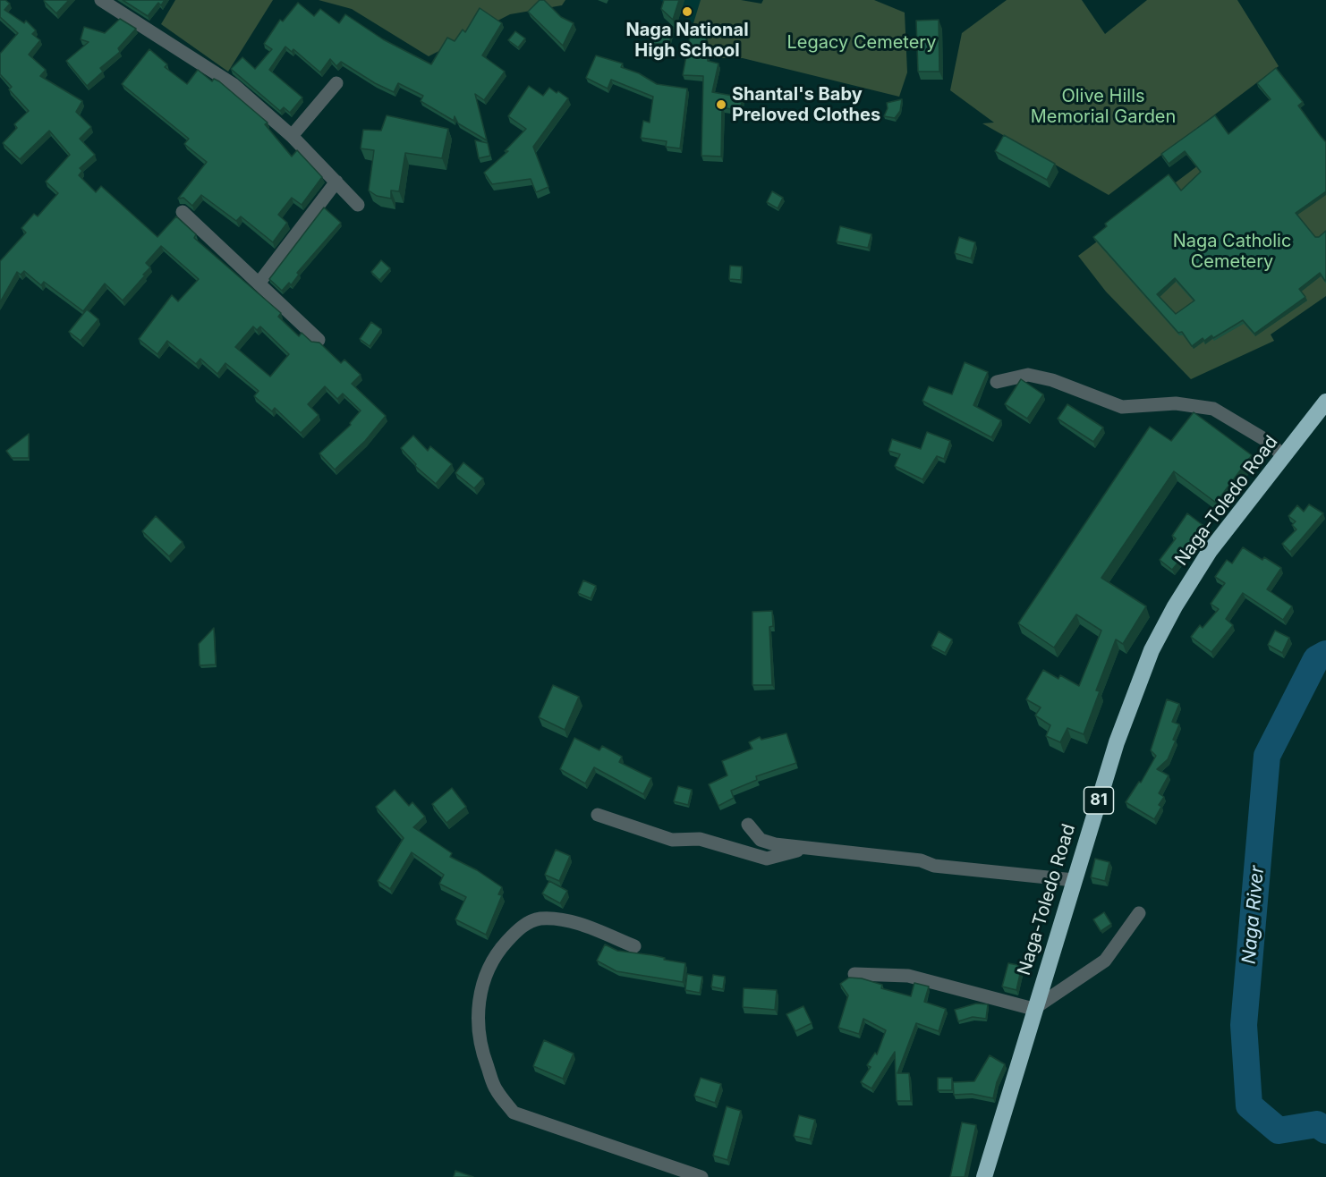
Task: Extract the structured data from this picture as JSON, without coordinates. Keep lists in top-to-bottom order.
{
  "streets": {
    "highway": ["Naga-Toledo Road", "81"]
  },
  "water": ["Naga River"],
  "parks": ["Legacy Cemetery", "Olive Hills Memorial Garden", "Naga Catholic Cemetery"],
  "places": ["Naga National High School", "Shantal's Baby Preloved Clothes"]
}
